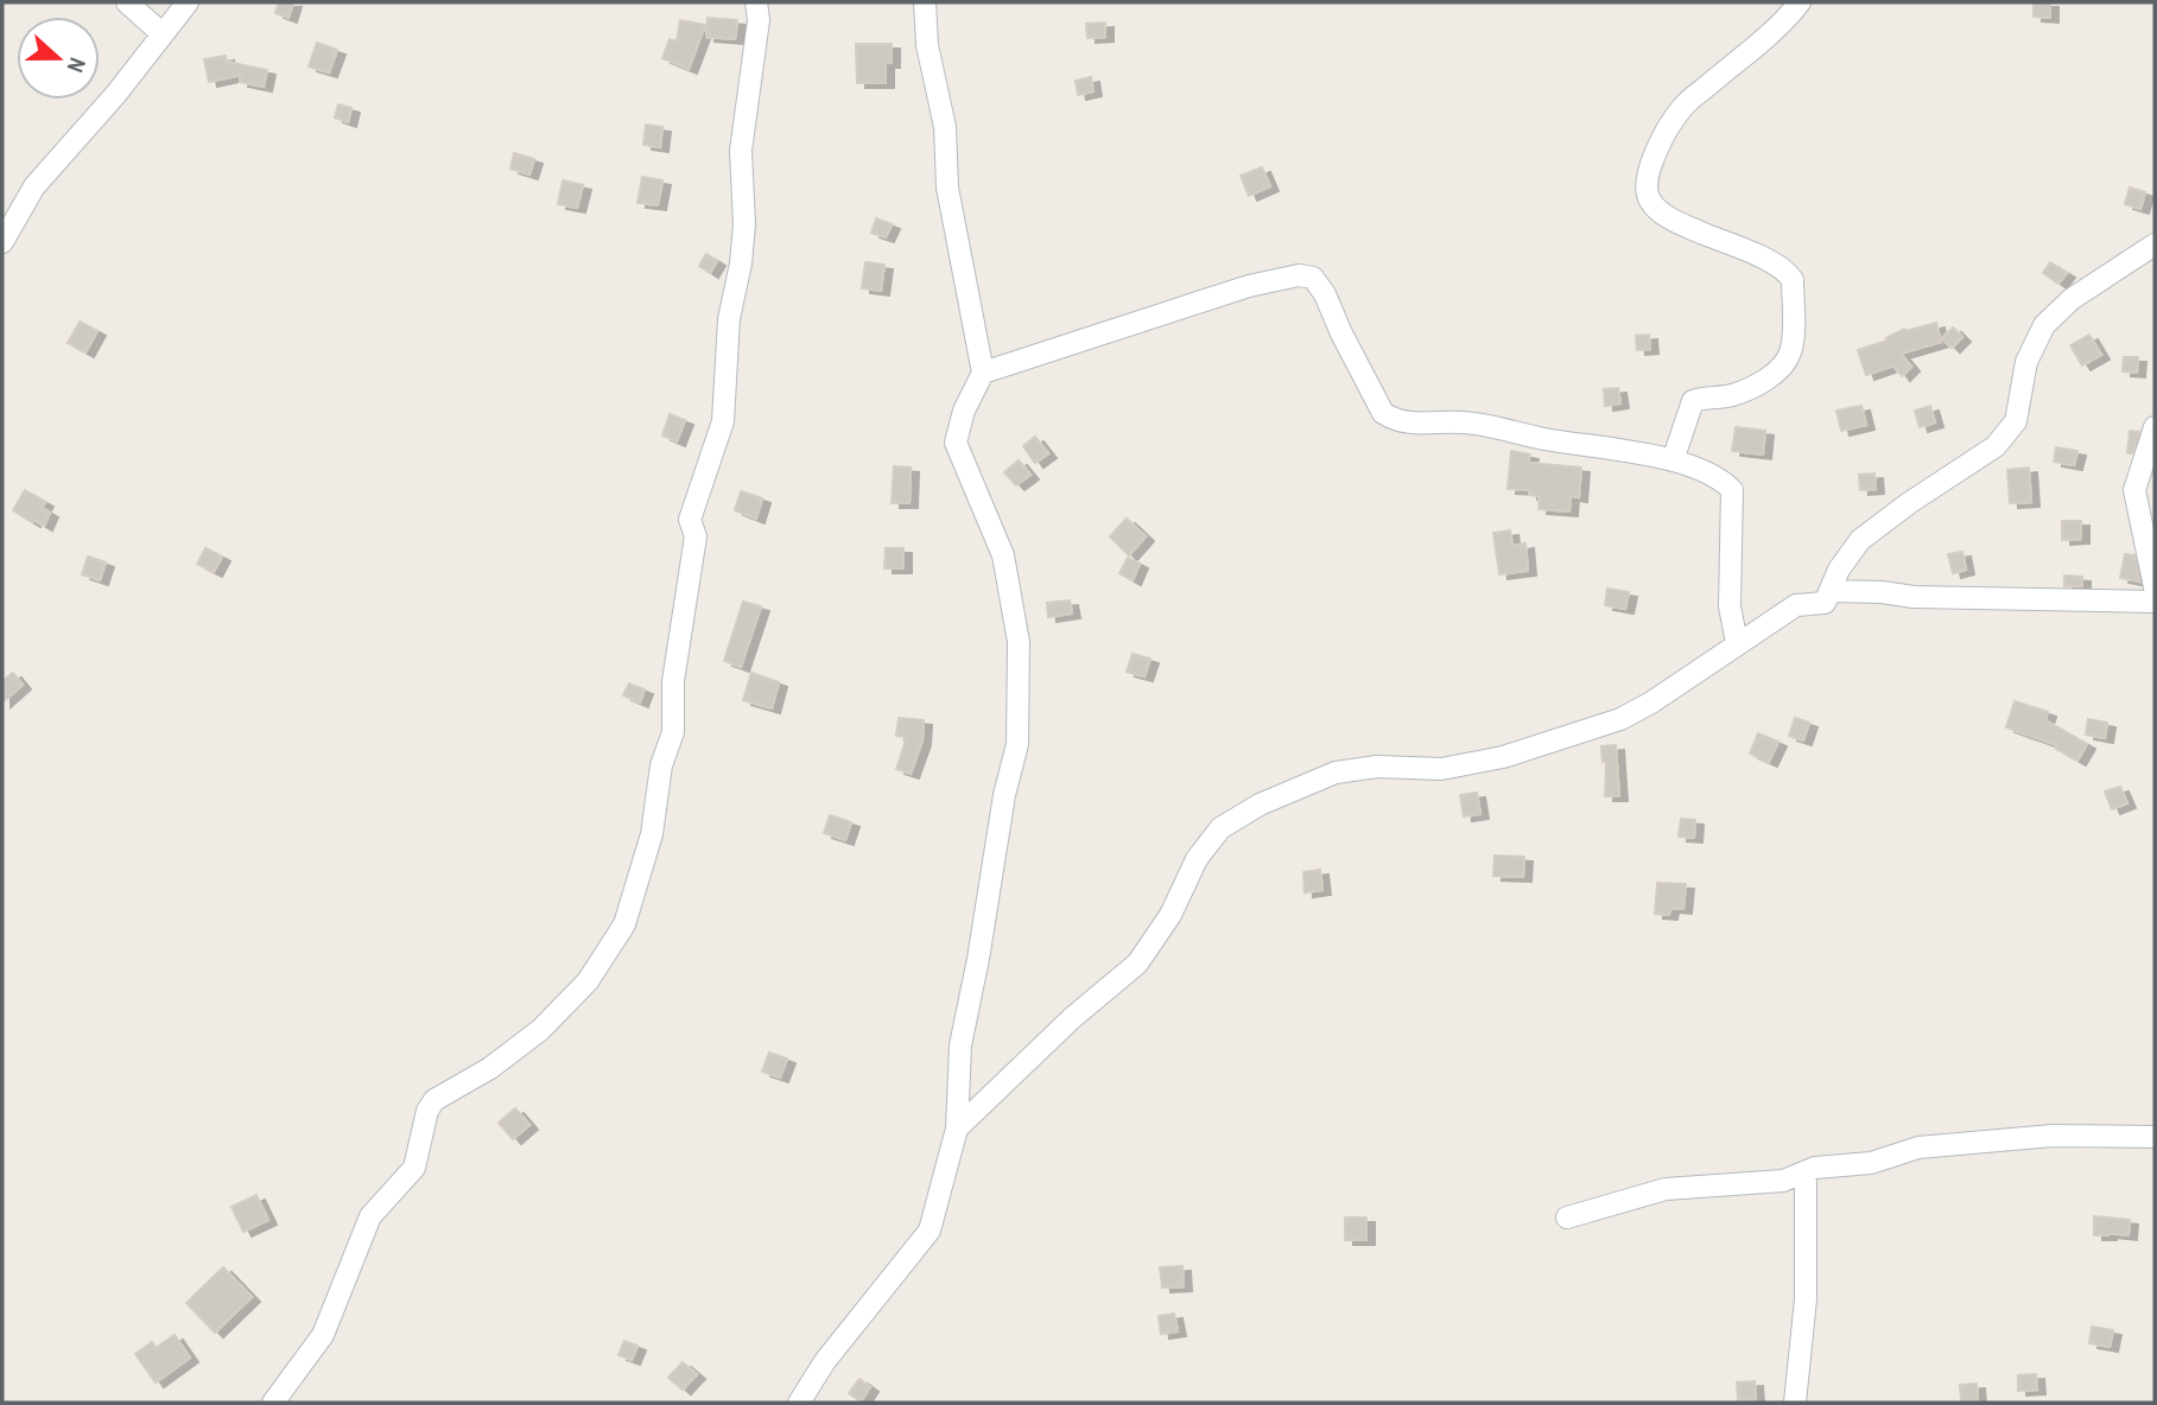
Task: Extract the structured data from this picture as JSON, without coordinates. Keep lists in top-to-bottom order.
{
  "north": "right"
}
